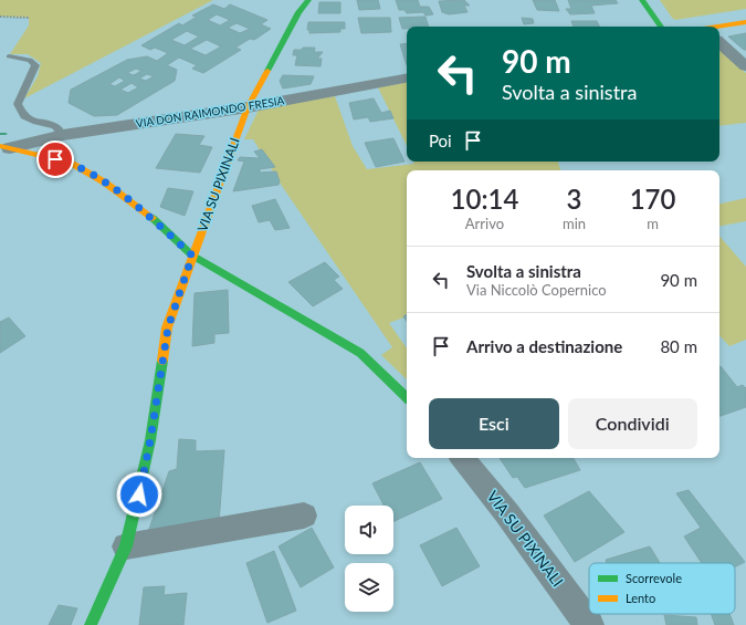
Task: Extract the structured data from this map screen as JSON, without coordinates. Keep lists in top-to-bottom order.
{
  "streets": {
    "street": ["VIA DON RAIMONDO FRESIA", "VIA SU PIXINALI"]
  },
  "crossings": [
    ["VIA DON RAIMONDO FRESIA", "VIA SU PIXINALI"]
  ],
  "legend": ["Scorrevole", "Lento"],
  "page": {
    "turn": ["90 m", "Svolta a sinistra"],
    "then": "Poi",
    "eta": [
      "10:14",
      "Arrivo",
      "3",
      "min",
      "170",
      "m"
    ],
    "list": [
      {
        "name": "Svolta a sinistra",
        "note": "Via Niccolò Copernico",
        "value": "90 m"
      },
      {
        "name": "Arrivo a destinazione",
        "value": "80 m"
      }
    ],
    "buttons": ["Esci", "Condividi"]
  }
}
